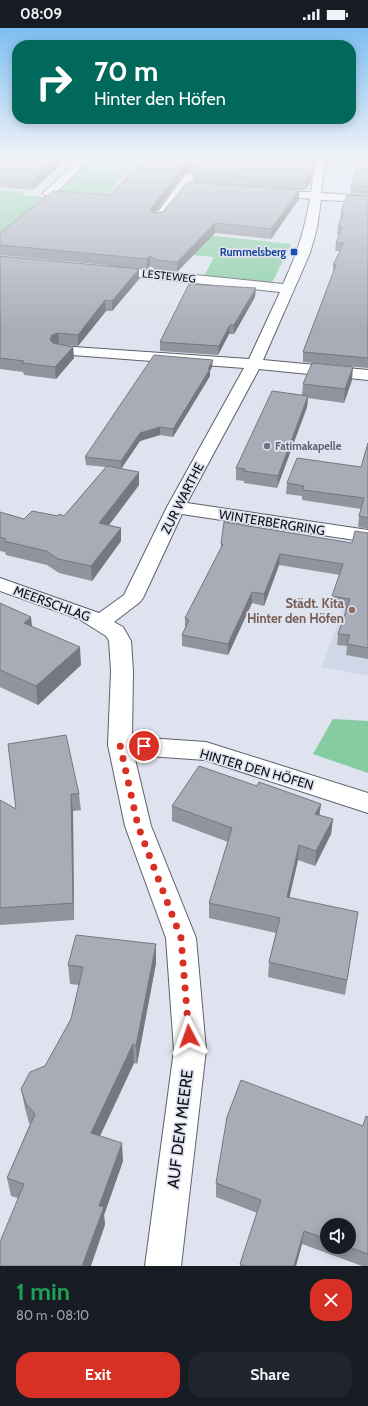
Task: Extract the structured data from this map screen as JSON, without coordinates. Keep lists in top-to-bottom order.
{
  "streets": {
    "street": [
      "LESTEWEG",
      "ZUR WARTHE",
      "WINTERBERGRING",
      "MEERSCHLAG",
      "HINTER DEN HÖFEN",
      "AUF DEM MEERE"
    ]
  },
  "crossings": [
    ["LESTEWEG", "ZUR WARTHE"],
    ["ZUR WARTHE", "WINTERBERGRING"],
    ["ZUR WARTHE", "MEERSCHLAG"],
    ["MEERSCHLAG", "AUF DEM MEERE"],
    ["HINTER DEN HÖFEN", "AUF DEM MEERE"]
  ],
  "places": {
    "transit": ["Rummelsberg"],
    "other": ["Fatimakapelle", "Städt. Kita Hinter den Höfen"]
  },
  "page": {
    "status": "08:09",
    "turn": ["70 m", "Hinter den Höfen"],
    "heading": ["1 min", "80 m · 08:10"],
    "buttons": ["Exit", "Share"]
  }
}
